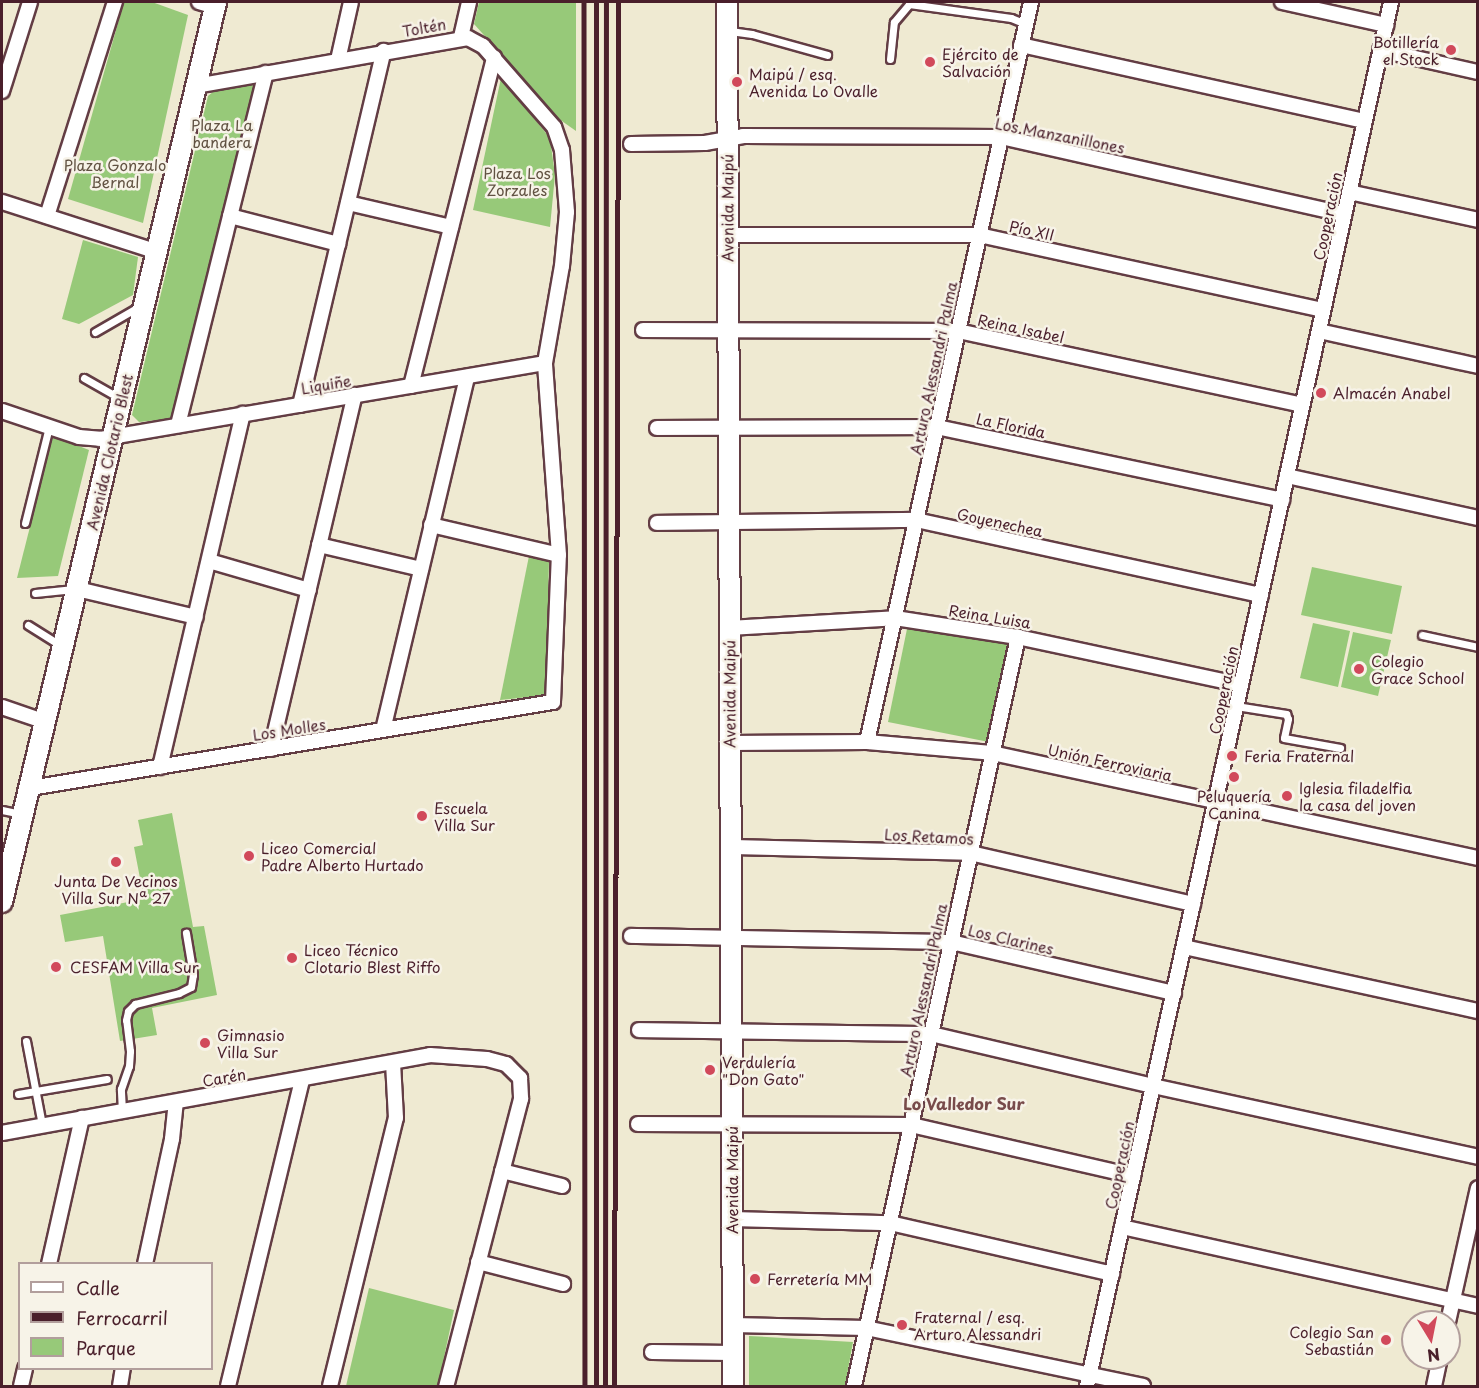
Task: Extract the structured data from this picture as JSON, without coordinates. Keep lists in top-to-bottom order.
{
  "streets": {
    "main road": ["Avenida Maipú", "Avenida Clotario Blest"],
    "street": [
      "Toltén",
      "Los Manzanillones",
      "Cooperación",
      "Pío XII",
      "Reina Isabel",
      "Arturo Alessandri Palma",
      "Liquiñe",
      "La Florida",
      "Goyenechea",
      "Reina Luisa",
      "Los Molles",
      "Unión Ferroviaria",
      "Los Retamos",
      "Los Clarines",
      "Carén"
    ]
  },
  "crossings": [
    ["Toltén", "Liquiñe"],
    ["Toltén", "Avenida Clotario Blest"],
    ["Toltén", "Los Molles"],
    ["Los Manzanillones", "Avenida Maipú"],
    ["Los Manzanillones", "Cooperación"],
    ["Los Manzanillones", "Arturo Alessandri Palma"],
    ["Avenida Maipú", "Pío XII"],
    ["Avenida Maipú", "Reina Isabel"],
    ["Avenida Maipú", "La Florida"],
    ["Avenida Maipú", "Goyenechea"],
    ["Avenida Maipú", "Reina Luisa"],
    ["Avenida Maipú", "Unión Ferroviaria"],
    ["Avenida Maipú", "Los Retamos"],
    ["Avenida Maipú", "Los Clarines"],
    ["Cooperación", "Pío XII"],
    ["Cooperación", "Reina Isabel"],
    ["Cooperación", "La Florida"],
    ["Cooperación", "Goyenechea"],
    ["Cooperación", "Reina Luisa"],
    ["Cooperación", "Unión Ferroviaria"],
    ["Cooperación", "Los Retamos"],
    ["Cooperación", "Los Clarines"],
    ["Pío XII", "Arturo Alessandri Palma"],
    ["Reina Isabel", "Arturo Alessandri Palma"],
    ["Arturo Alessandri Palma", "La Florida"],
    ["Arturo Alessandri Palma", "Goyenechea"],
    ["Arturo Alessandri Palma", "Reina Luisa"],
    ["Arturo Alessandri Palma", "Unión Ferroviaria"],
    ["Arturo Alessandri Palma", "Los Retamos"],
    ["Arturo Alessandri Palma", "Los Clarines"],
    ["Liquiñe", "Avenida Clotario Blest"],
    ["Avenida Clotario Blest", "Los Molles"]
  ],
  "districts": ["Lo Valledor Sur"],
  "parks": ["Plaza La bandera", "Plaza Gonzalo Bernal", "Plaza Los Zorzales"],
  "places": [
    "Botillería el Stock",
    "Ejército de Salvación",
    "Maipú / esq. Avenida Lo Ovalle",
    "Almacén Anabel",
    "Colegio Grace School",
    "Feria Fraternal",
    "Peluquería Canina",
    "Iglesia filadelfia la casa del joven",
    "Escuela Villa Sur",
    "Liceo Comercial Padre Alberto Hurtado",
    "Junta De Vecinos Villa Sur Nª 27",
    "Liceo Técnico Clotario Blest Riffo",
    "CESFAM Villa Sur",
    "Gimnasio Villa Sur",
    "Verdulería \"Don Gato\"",
    "Ferretería MM",
    "Fraternal / esq. Arturo Alessandri",
    "Colegio San Sebastián"
  ],
  "legend": ["Calle", "Ferrocarril", "Parque"],
  "north": "bottom"
}
